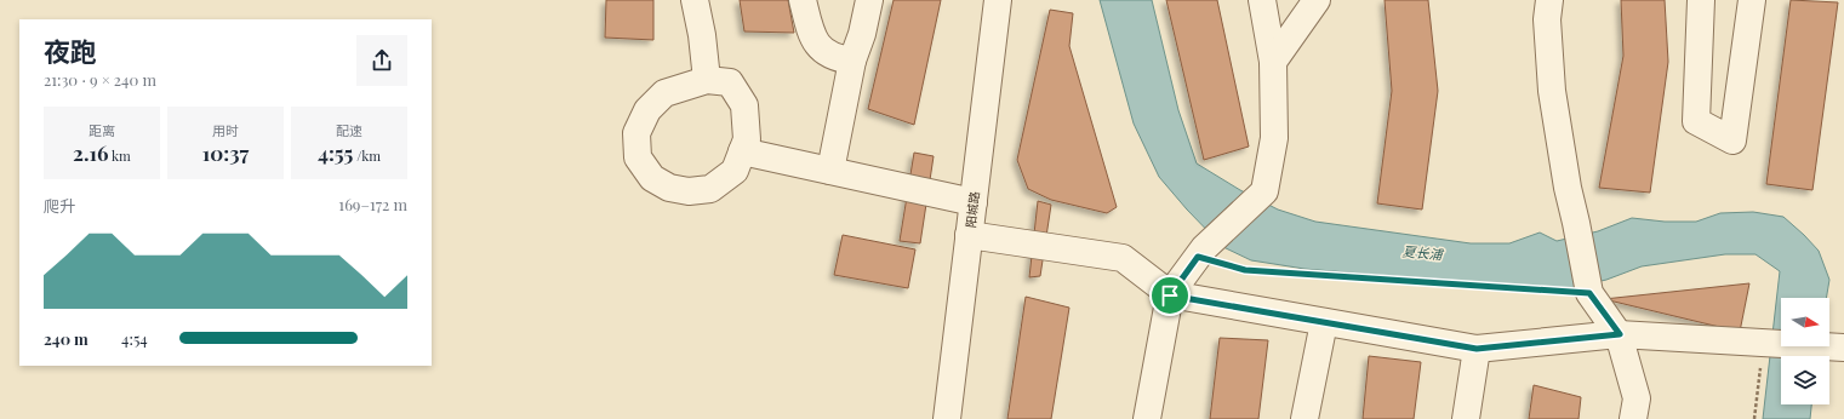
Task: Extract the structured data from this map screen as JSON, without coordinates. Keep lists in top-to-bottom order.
{
  "streets": {
    "street": ["阳城路"]
  },
  "water": ["夏长浦"],
  "north": "right",
  "page": {
    "heading": ["夜跑", "21:30 · 9 × 240 m"],
    "stats": [
      ["距离", "2.16 km"],
      ["用时", "10:37"],
      ["配速", "4:55 /km"]
    ],
    "chart": ["爬升", "169–172 m"],
    "list": [
      {
        "name": "240 m",
        "note": "4:54"
      }
    ]
  }
}
